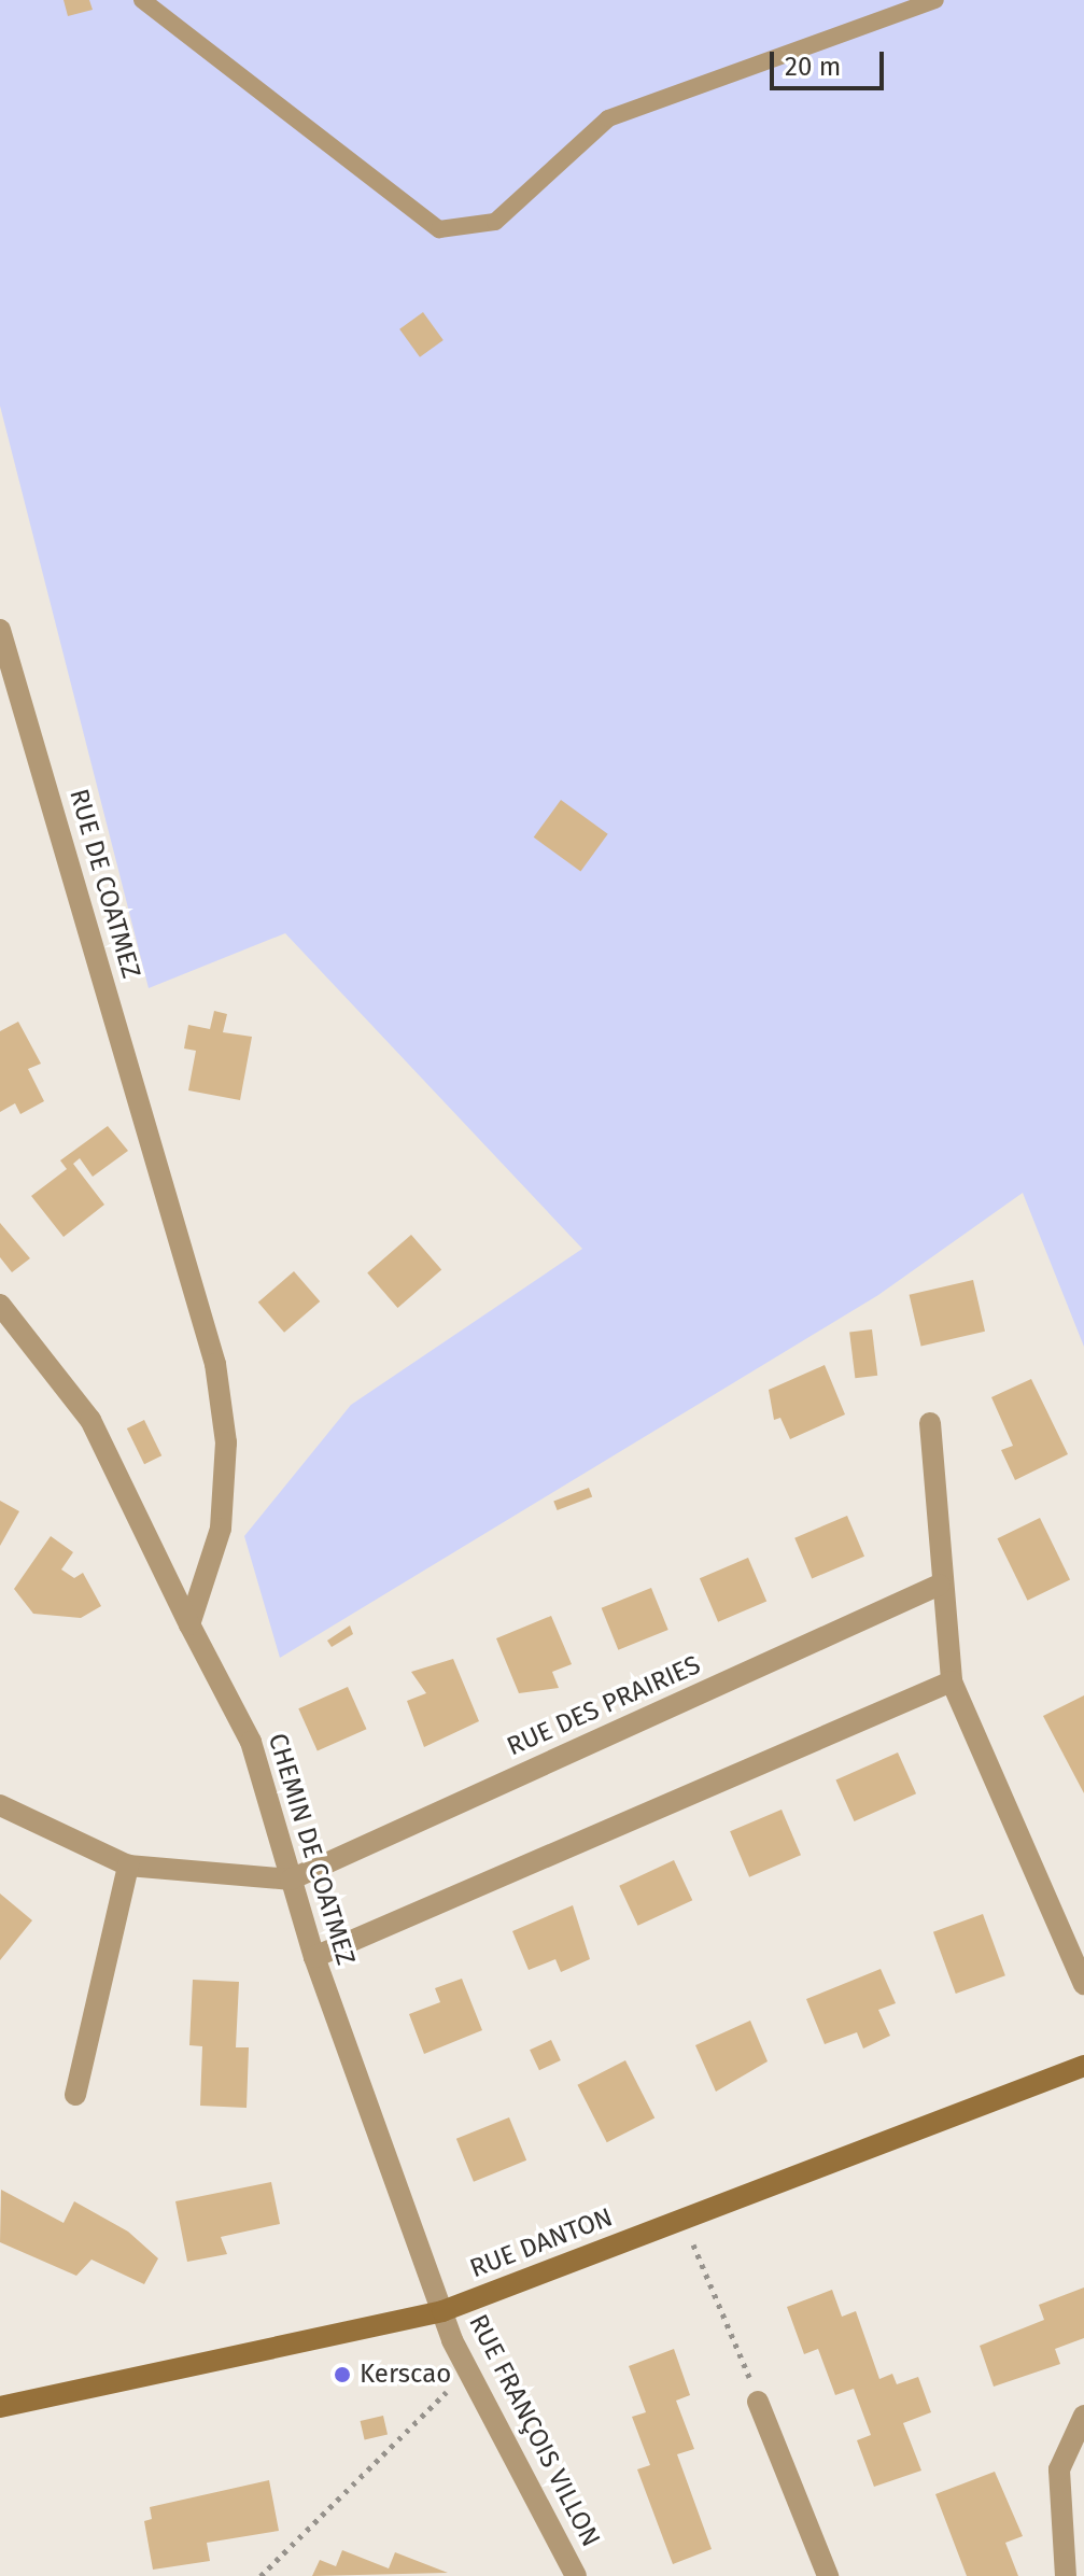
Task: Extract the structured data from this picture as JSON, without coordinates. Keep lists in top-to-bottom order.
{
  "streets": {
    "main road": ["RUE DANTON"],
    "street": [
      "RUE DE COATMEZ",
      "RUE DES PRAIRIES",
      "CHEMIN DE COATMEZ",
      "RUE FRANÇOIS VILLON"
    ]
  },
  "crossings": [
    ["RUE DE COATMEZ", "CHEMIN DE COATMEZ"],
    ["RUE DES PRAIRIES", "CHEMIN DE COATMEZ"],
    ["CHEMIN DE COATMEZ", "RUE DANTON"],
    ["CHEMIN DE COATMEZ", "RUE FRANÇOIS VILLON"],
    ["RUE DANTON", "RUE FRANÇOIS VILLON"]
  ],
  "places": ["Kerscao"],
  "scale_bar": "20 m"
}
